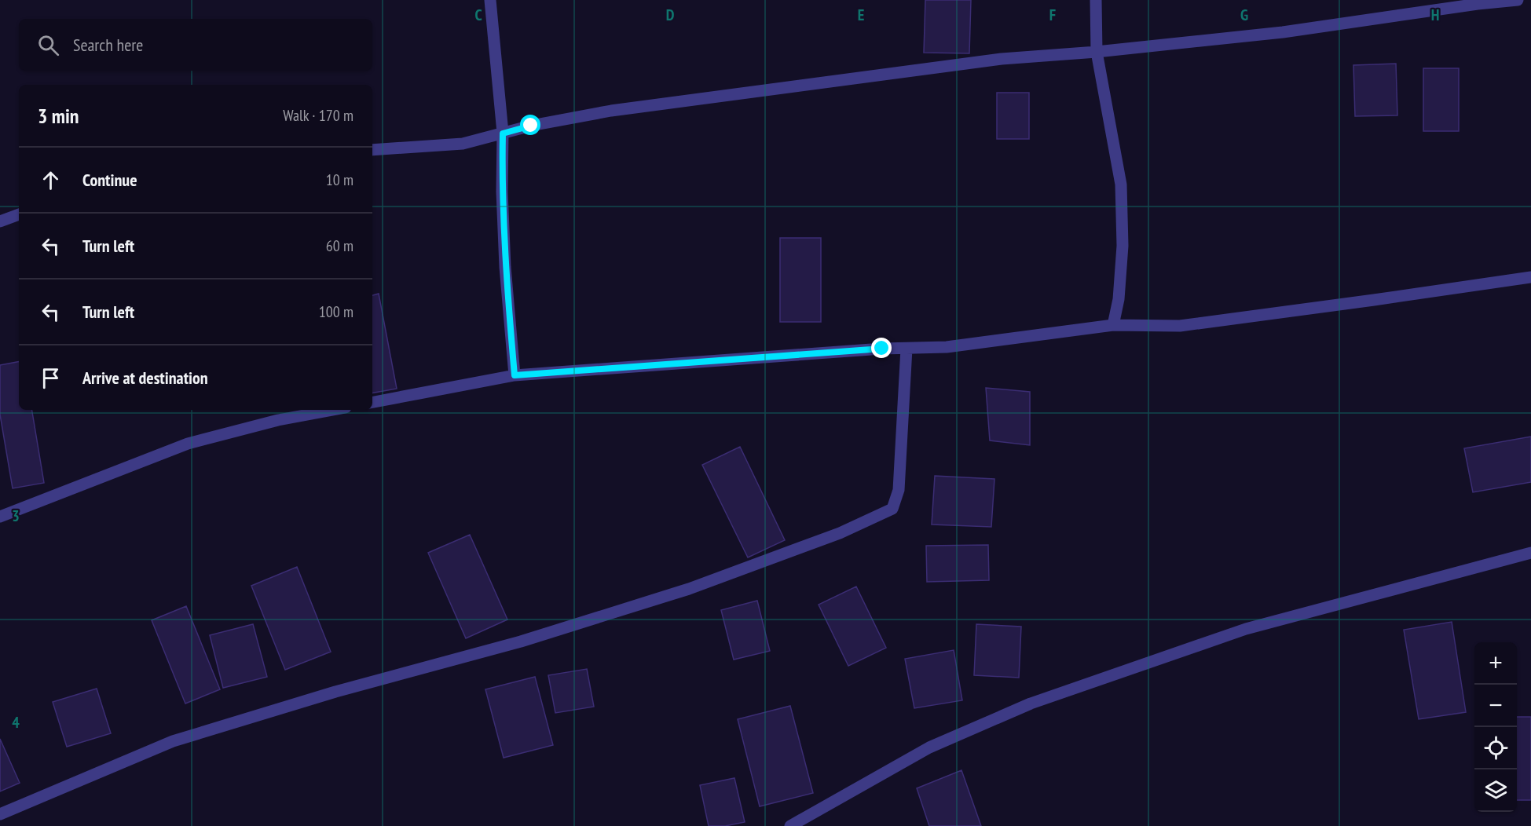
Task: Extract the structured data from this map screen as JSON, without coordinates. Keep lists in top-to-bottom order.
{
  "page": {
    "search": "Search here",
    "heading": ["3 min", "Walk · 170 m"],
    "list": [
      ["Continue", "10 m"],
      ["Turn left", "60 m"],
      ["Turn left", "100 m"],
      "Arrive at destination"
    ],
    "map_buttons": ["+", "−"]
  },
  "grid": {
    "columns": [
      "C",
      "D",
      "E",
      "F",
      "G",
      "H"
    ],
    "rows": ["3", "4"]
  }
}
